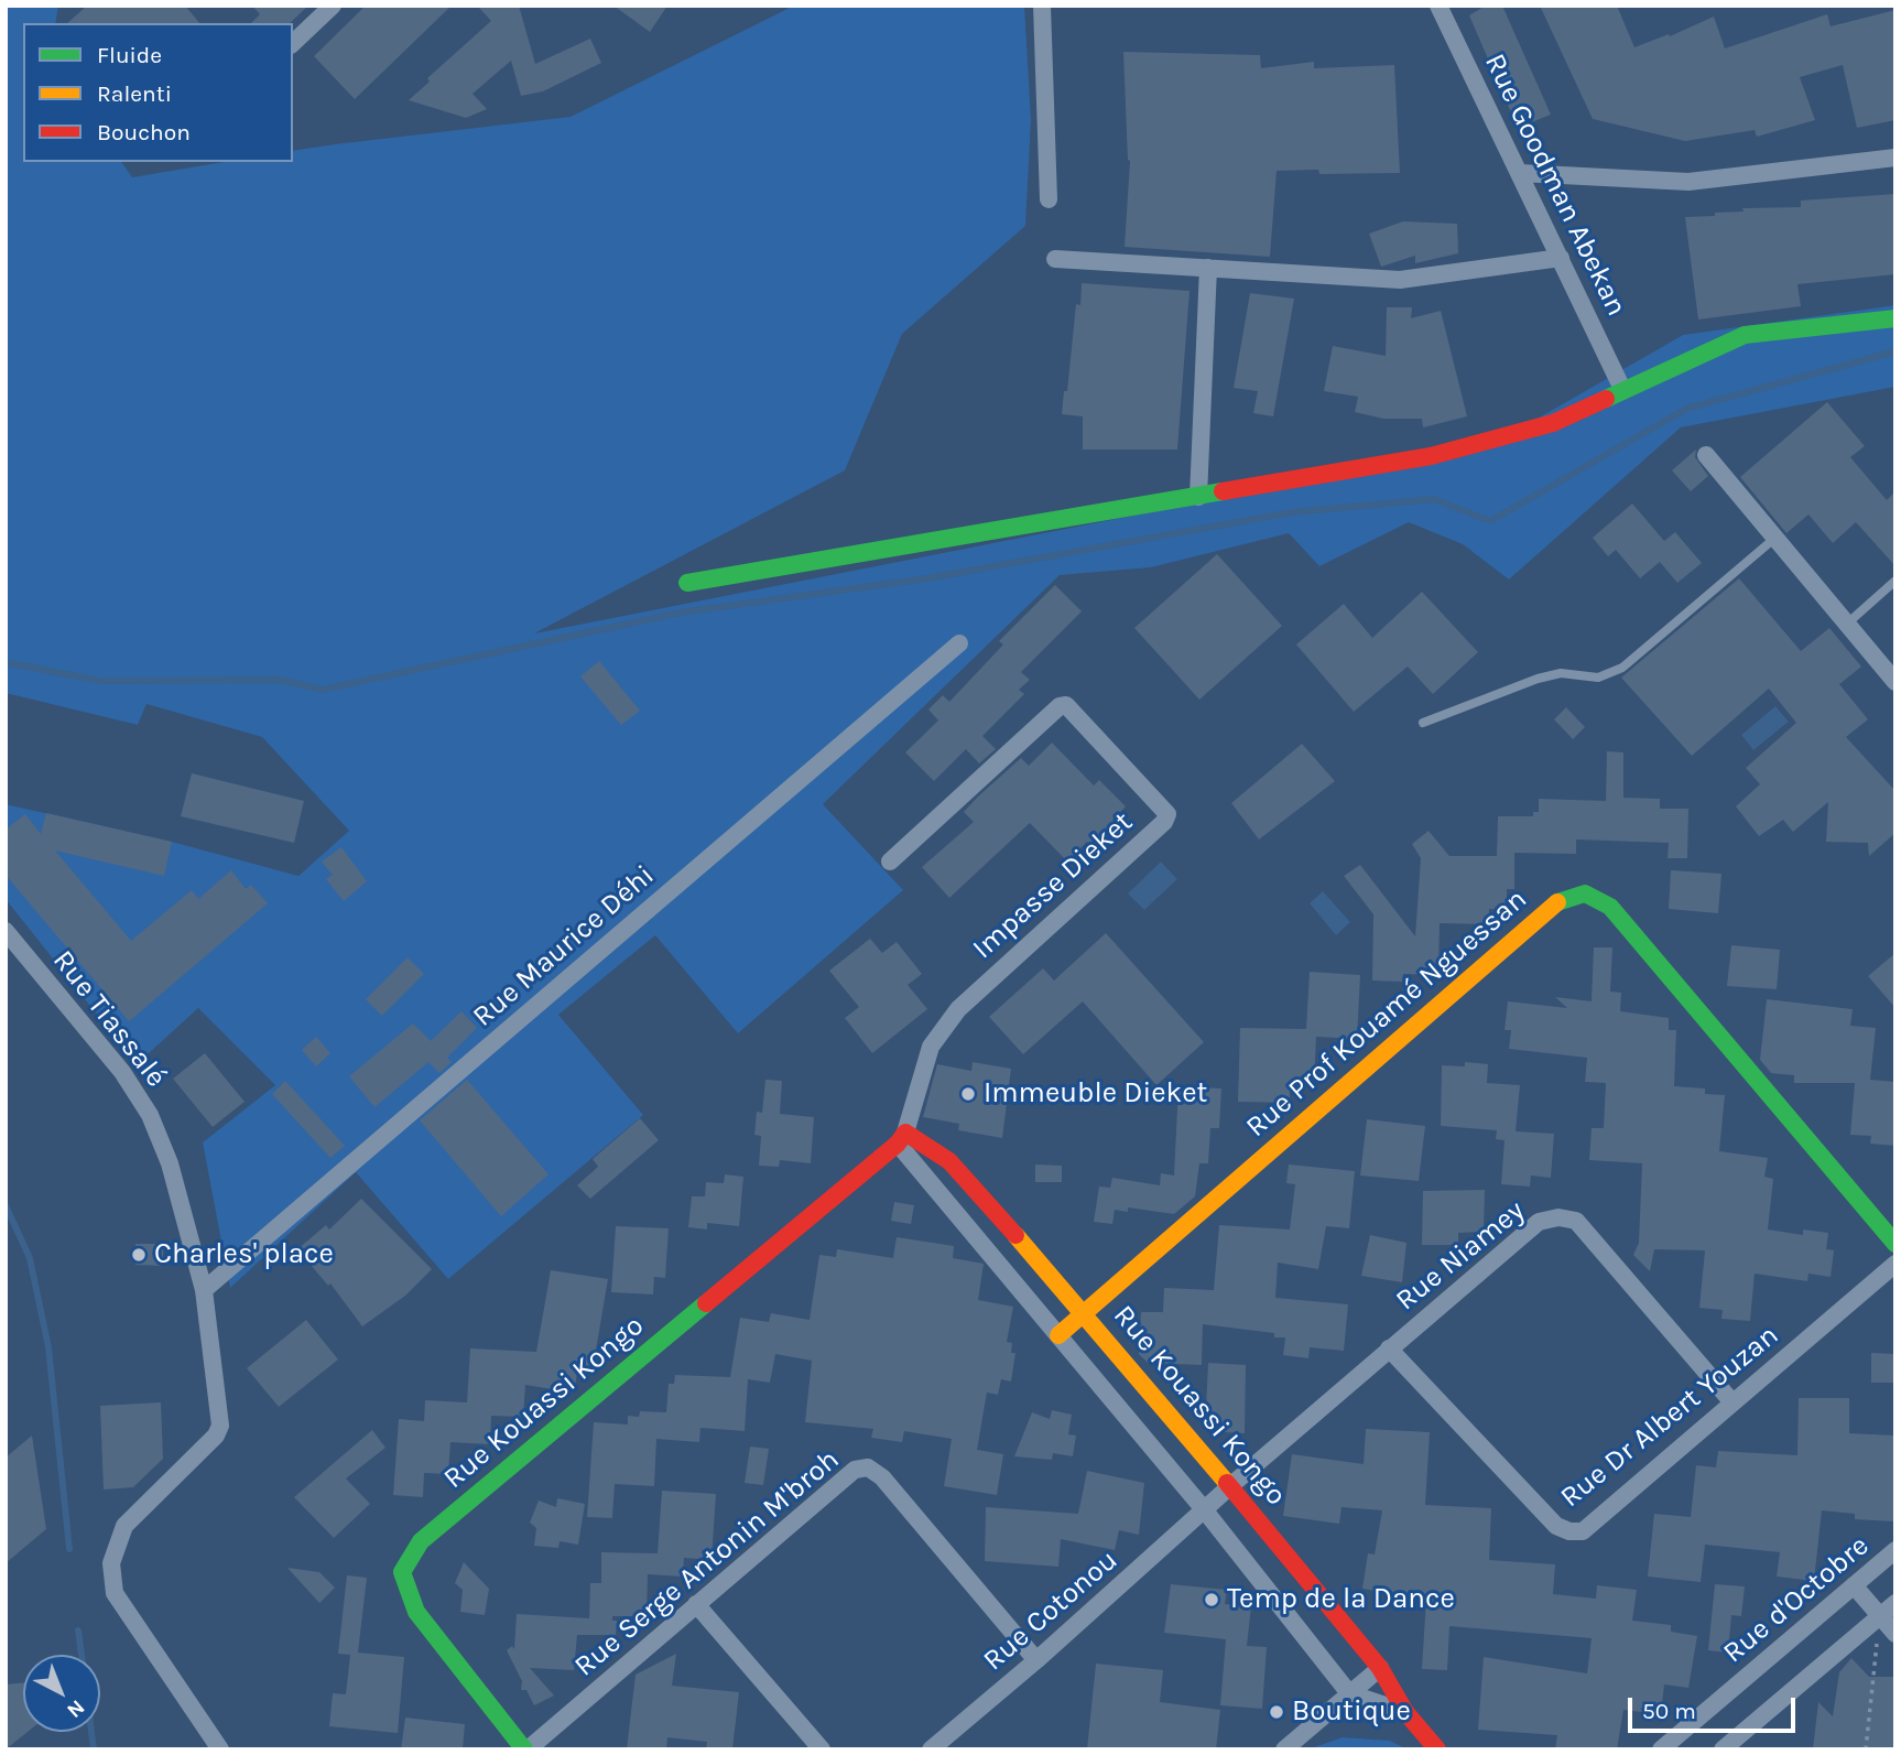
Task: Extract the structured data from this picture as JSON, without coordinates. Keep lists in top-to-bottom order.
{
  "streets": {
    "street": [
      "Rue Goodman Abekan",
      "Impasse Dieket",
      "Rue Maurice Déhi",
      "Rue Prof Kouamé Nguessan",
      "Rue Tiassalé",
      "Rue Niamey",
      "Rue Kouassi Kongo",
      "Rue Dr Albert Youzan",
      "Rue Serge Antonin M'broh",
      "Rue d'Octobre",
      "Rue Cotonou"
    ]
  },
  "crossings": [
    ["Impasse Dieket", "Rue Kouassi Kongo"],
    ["Rue Maurice Déhi", "Rue Tiassalé"],
    ["Rue Prof Kouamé Nguessan", "Rue Kouassi Kongo"],
    ["Rue Niamey", "Rue Kouassi Kongo"],
    ["Rue Niamey", "Rue Dr Albert Youzan"],
    ["Rue Niamey", "Rue Cotonou"],
    ["Rue Kouassi Kongo", "Rue Serge Antonin M'broh"],
    ["Rue Serge Antonin M'broh", "Rue Cotonou"]
  ],
  "places": [
    "Immeuble Dieket",
    "Charles' place",
    "Temp de la Dance",
    "Boutique"
  ],
  "legend": ["Fluide", "Ralenti", "Bouchon"],
  "scale_bar": "50 m",
  "north": "bottom right"
}
